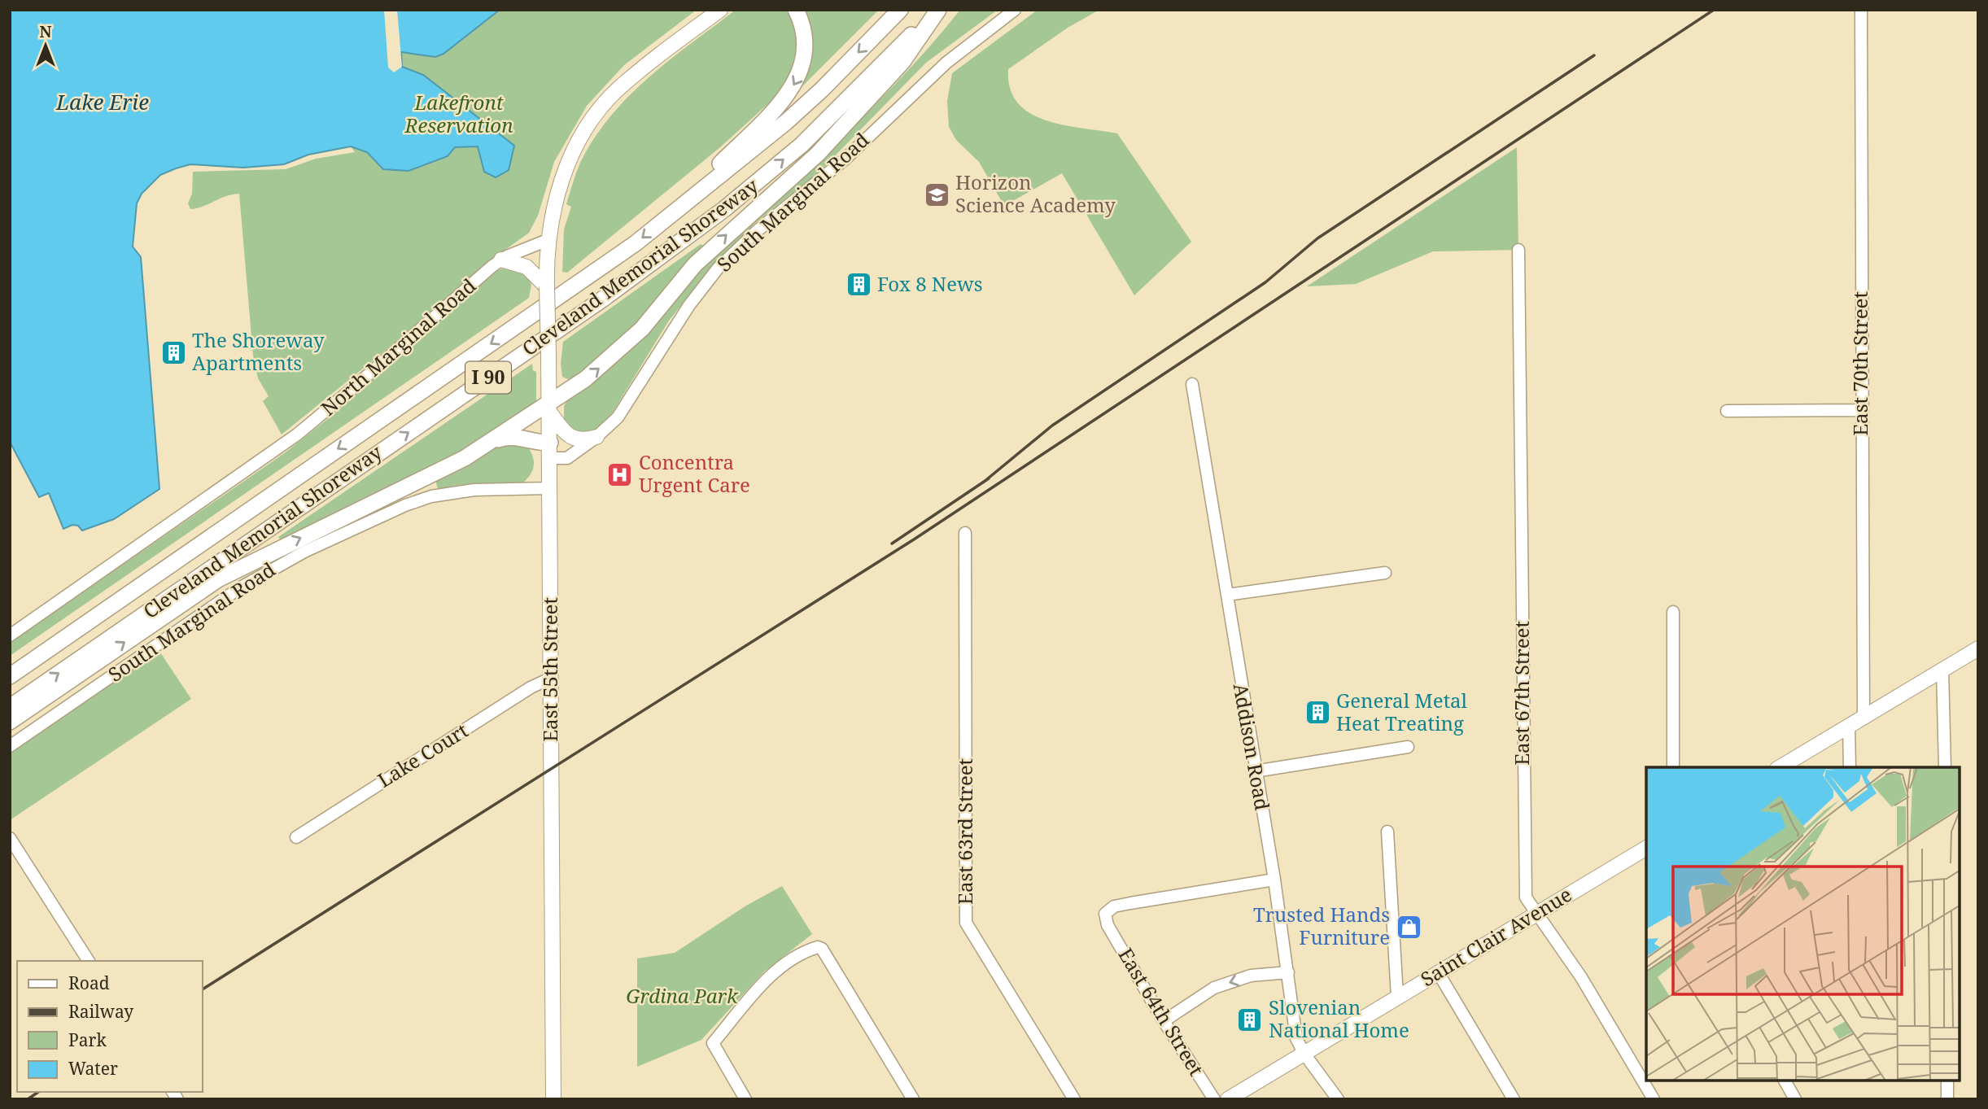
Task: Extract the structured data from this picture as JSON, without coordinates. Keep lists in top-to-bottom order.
{
  "streets": {
    "highway": ["Cleveland Memorial Shoreway", "I 90"],
    "main road": ["East 55th Street", "Saint Clair Avenue"],
    "street": [
      "South Marginal Road",
      "North Marginal Road",
      "East 70th Street",
      "East 67th Street",
      "Addison Road",
      "Lake Court",
      "East 63rd Street",
      "East 64th Street"
    ]
  },
  "crossings": [
    ["South Marginal Road", "East 55th Street"],
    ["North Marginal Road", "East 55th Street"],
    ["East 55th Street", "Lake Court"],
    ["East 67th Street", "Saint Clair Avenue"],
    ["Addison Road", "Saint Clair Avenue"],
    ["Addison Road", "East 64th Street"]
  ],
  "water": ["Lake Erie"],
  "parks": ["Lakefront Reservation", "Grdina Park"],
  "places": {
    "school or university": ["Horizon Science Academy"],
    "building": [
      "Fox 8 News",
      "The Shoreway Apartments",
      "General Metal Heat Treating",
      "Slovenian National Home"
    ],
    "hospital": ["Concentra Urgent Care"],
    "shop": ["Trusted Hands Furniture"]
  },
  "legend": [
    "Road",
    "Railway",
    "Park",
    "Water"
  ],
  "north": "top"
}
